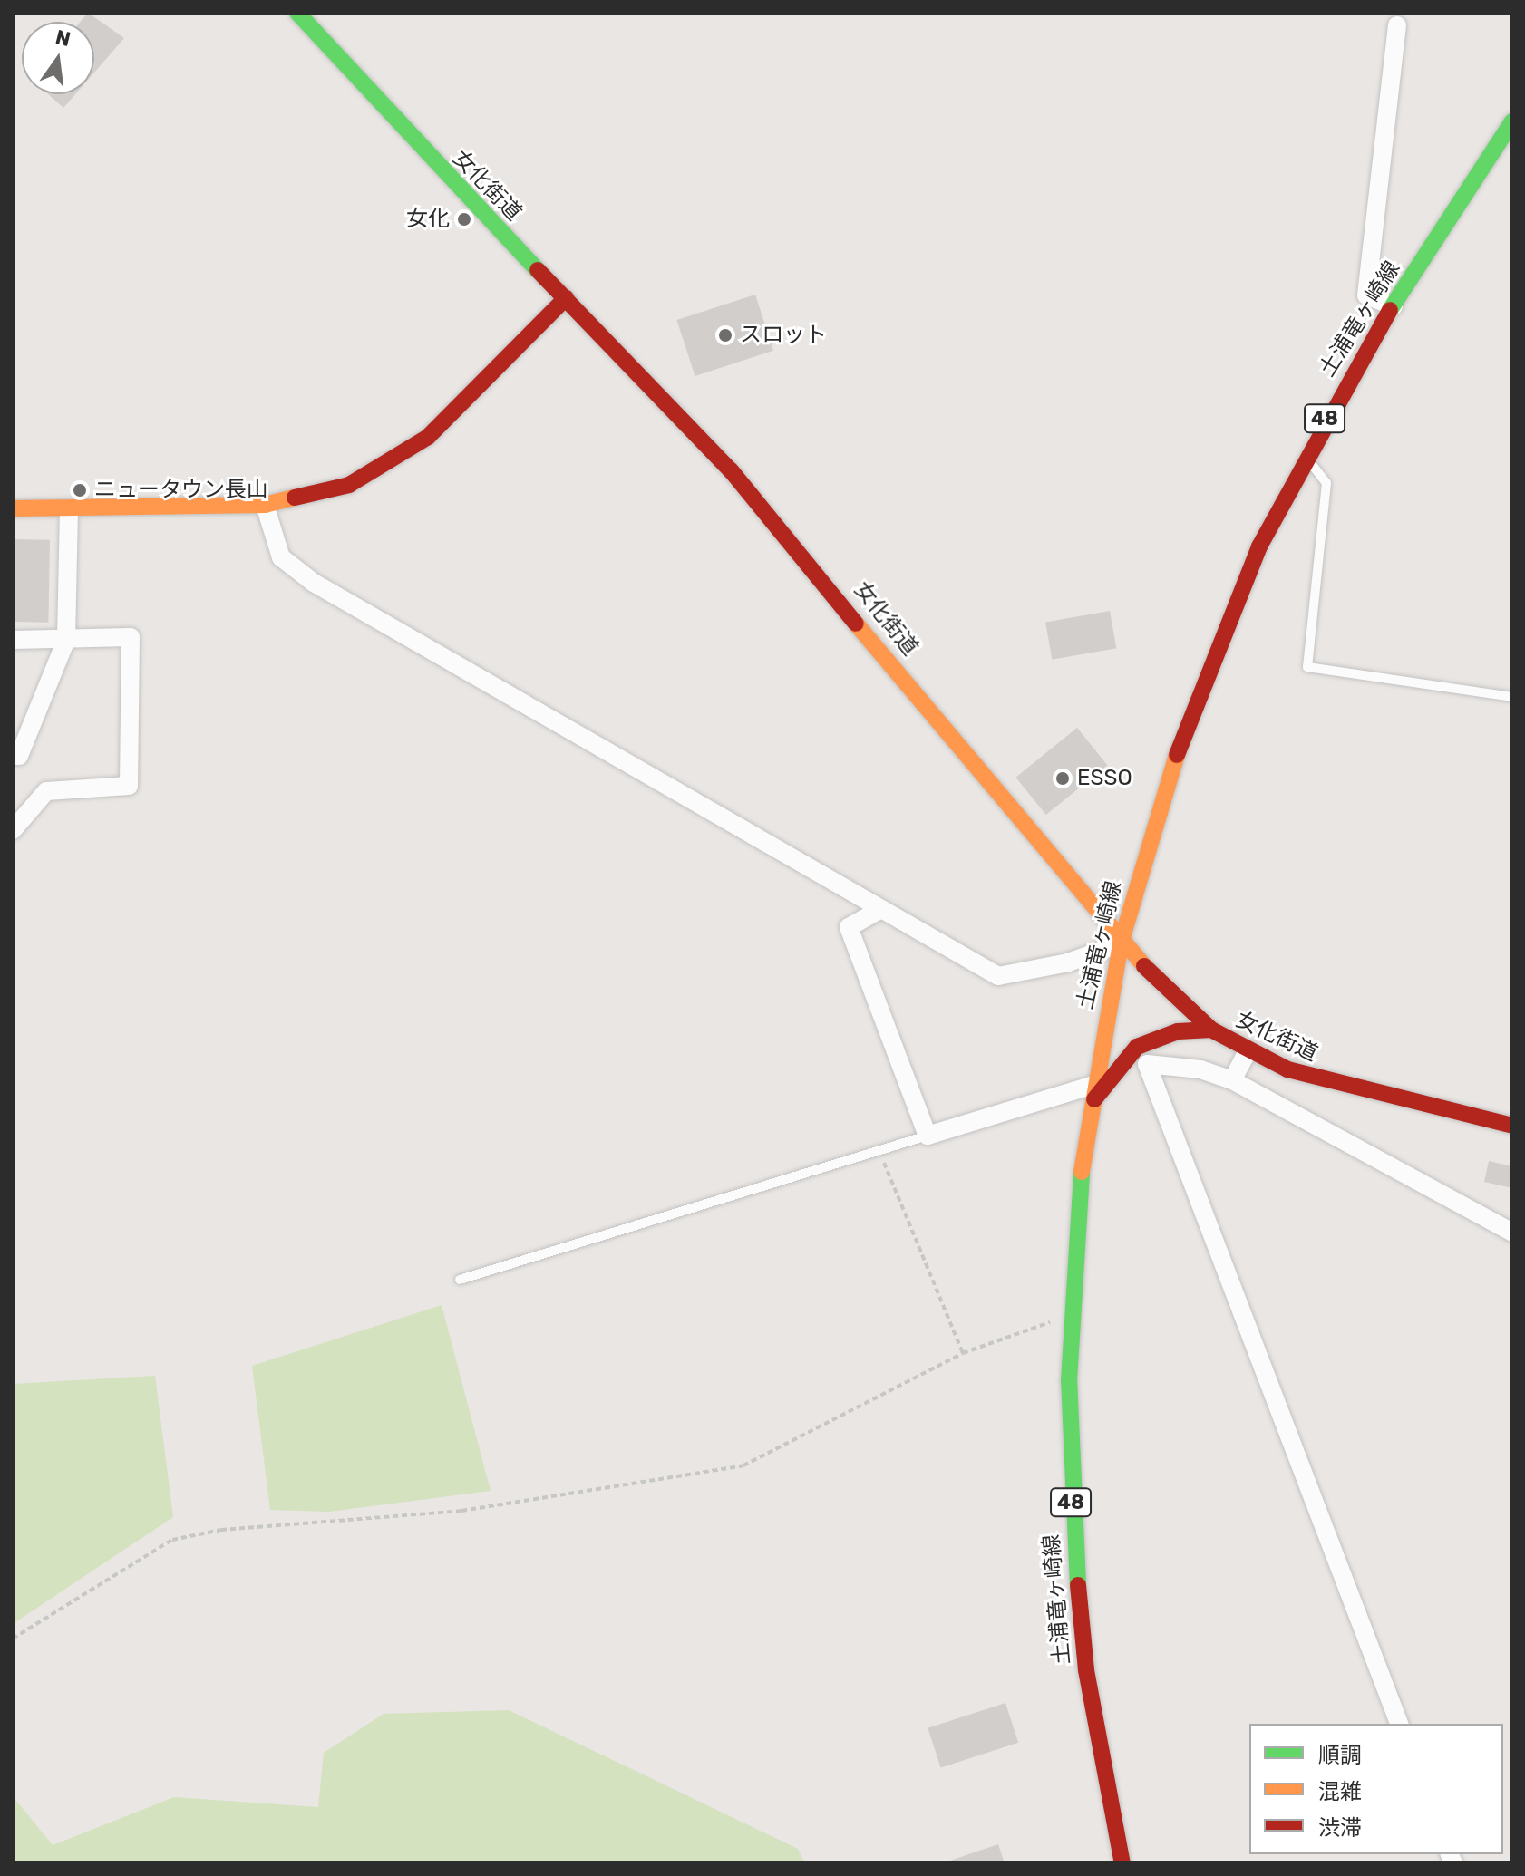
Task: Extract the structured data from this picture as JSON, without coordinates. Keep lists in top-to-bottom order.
{
  "streets": {
    "street": ["女化街道", "土浦竜ヶ崎線", "48"]
  },
  "crossings": [
    ["女化街道", "土浦竜ヶ崎線"]
  ],
  "places": [
    "女化",
    "スロット",
    "ニュータウン長山",
    "ESSO"
  ],
  "legend": ["順調", "混雑", "渋滞"],
  "north": "top"
}
